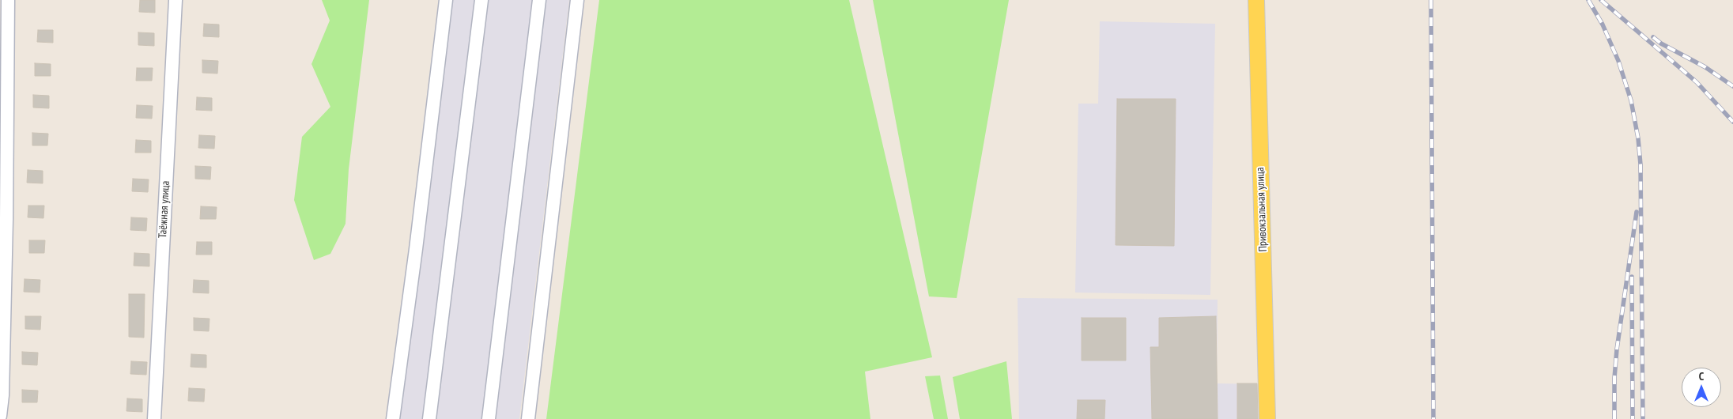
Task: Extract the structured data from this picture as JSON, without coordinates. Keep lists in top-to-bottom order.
{
  "streets": {
    "main road": ["Привокзальная улица"],
    "street": ["Таёжная улица"]
  },
  "north": "top"
}
